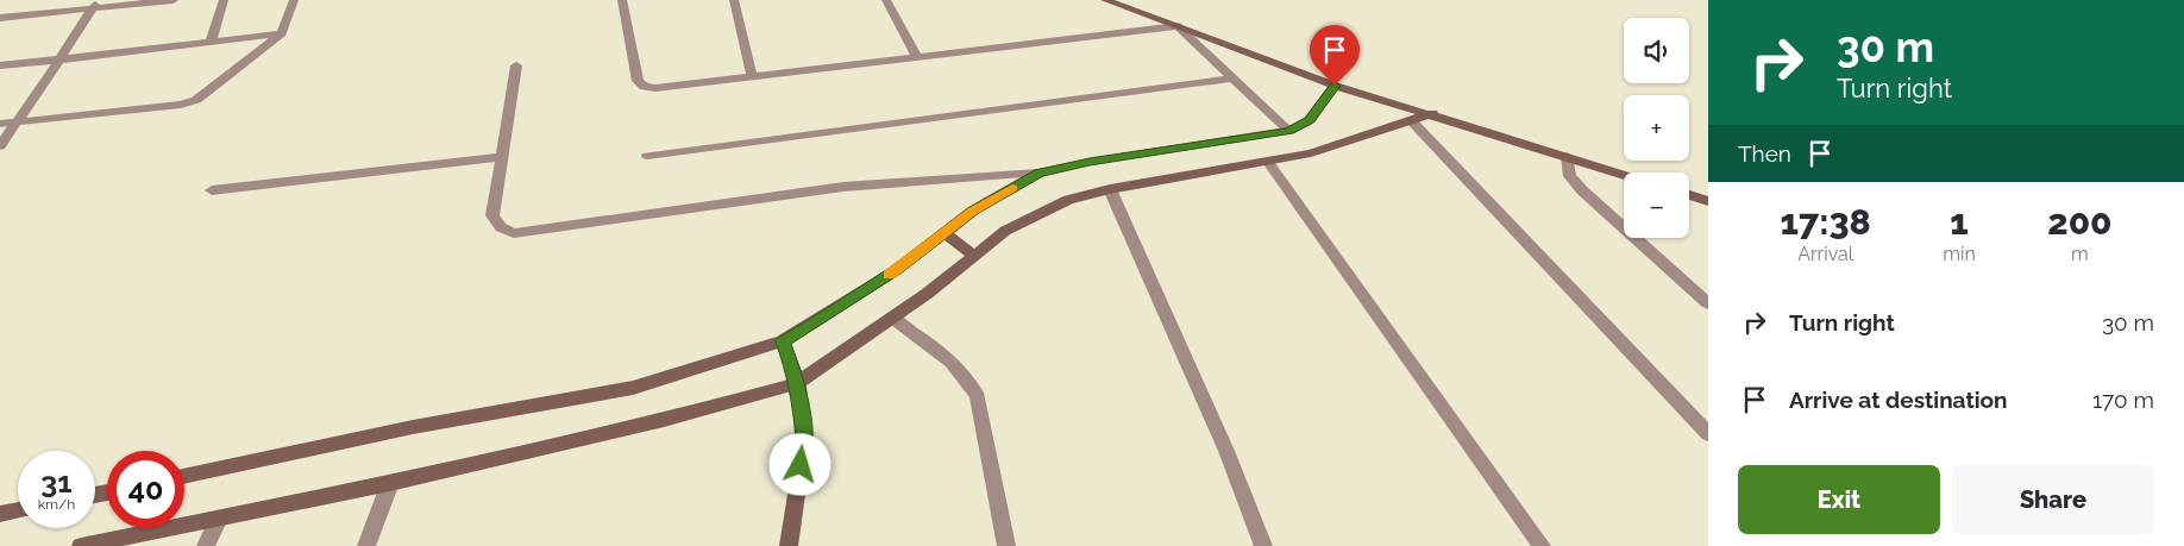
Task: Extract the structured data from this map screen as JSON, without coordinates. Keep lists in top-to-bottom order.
{
  "page": {
    "turn": ["30 m", "Turn right"],
    "map_buttons": ["+", "−"],
    "then": "Then",
    "eta": [
      "17:38",
      "Arrival",
      "1",
      "min",
      "200",
      "m"
    ],
    "list": [
      {
        "name": "Turn right",
        "value": "30 m"
      },
      {
        "name": "Arrive at destination",
        "value": "170 m"
      }
    ],
    "speed": "31 km/h",
    "limit": "40",
    "buttons": ["Exit", "Share"]
  }
}
